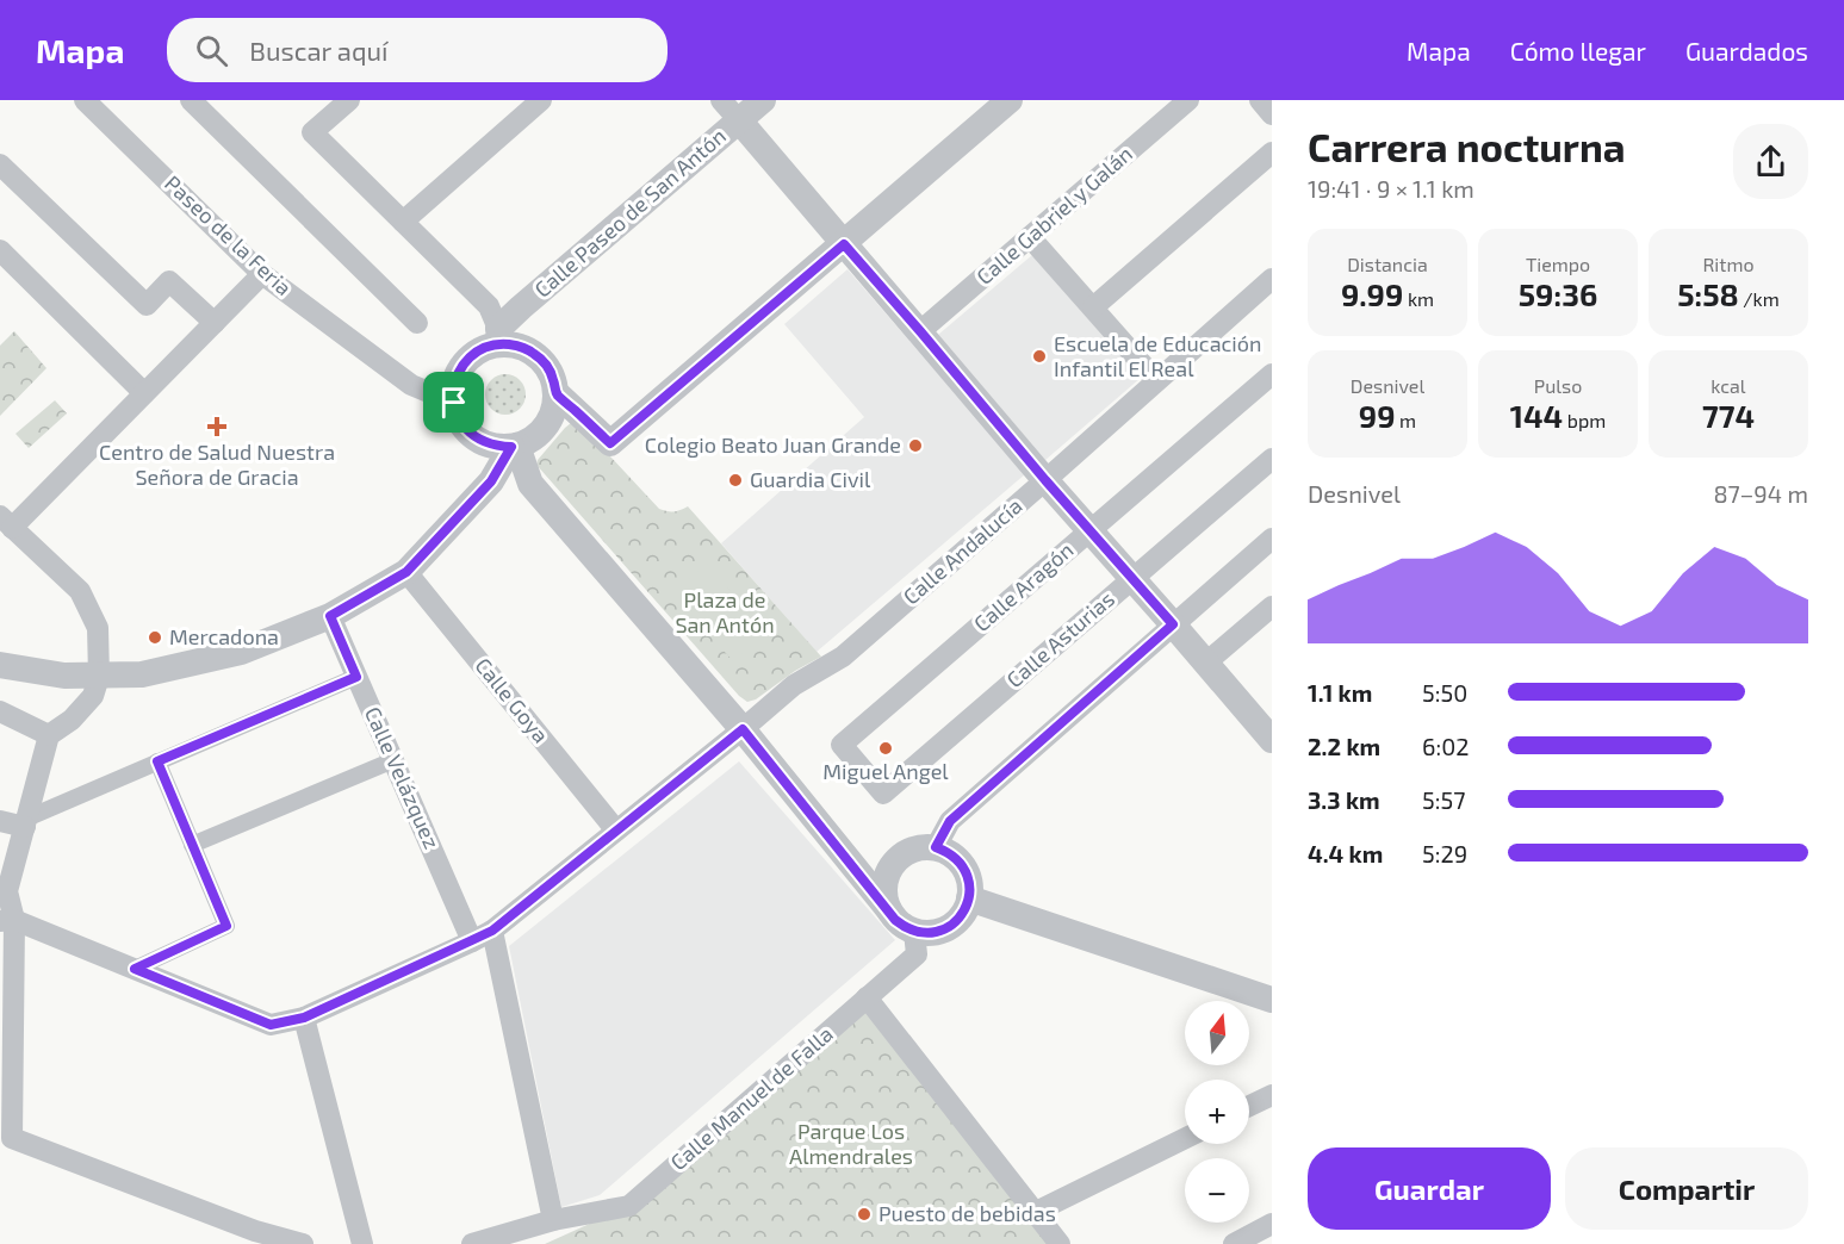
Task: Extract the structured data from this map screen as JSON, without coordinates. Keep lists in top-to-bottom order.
{
  "streets": {
    "street": [
      "Calle Paseo de San Antón",
      "Calle Gabriel y Galán",
      "Paseo de la Feria",
      "Calle Andalucía",
      "Calle Aragón",
      "Calle Asturias",
      "Calle Goya",
      "Calle Velázquez",
      "Calle Manuel de Falla"
    ]
  },
  "crossings": [
    ["Calle Paseo de San Antón", "Paseo de la Feria"],
    ["Calle Andalucía", "Calle Goya"],
    ["Calle Andalucía", "Calle Velázquez"],
    ["Calle Aragón", "Calle Asturias"]
  ],
  "parks": ["Plaza de San Antón", "Parque Los Almendrales"],
  "places": {
    "other": [
      "Escuela de Educación Infantil El Real",
      "Colegio Beato Juan Grande",
      "Guardia Civil",
      "Mercadona",
      "Miguel Angel",
      "Puesto de bebidas"
    ],
    "health": ["Centro de Salud Nuestra Señora de Gracia"]
  },
  "north": "top",
  "page": {
    "header": "Mapa",
    "search": "Buscar aquí",
    "nav": ["Mapa", "Cómo llegar", "Guardados"],
    "heading": ["Carrera nocturna", "19:41 · 9 × 1.1 km"],
    "stats": [
      ["Distancia", "9.99 km"],
      ["Tiempo", "59:36"],
      ["Ritmo", "5:58 /km"],
      ["Desnivel", "99 m"],
      ["Pulso", "144 bpm"],
      ["kcal", "774"]
    ],
    "chart": ["Desnivel", "87–94 m"],
    "list": [
      {
        "name": "1.1 km",
        "note": "5:50"
      },
      {
        "name": "2.2 km",
        "note": "6:02"
      },
      {
        "name": "3.3 km",
        "note": "5:57"
      },
      {
        "name": "4.4 km",
        "note": "5:29"
      }
    ],
    "map_buttons": ["+", "−"],
    "buttons": ["Guardar", "Compartir"]
  }
}
